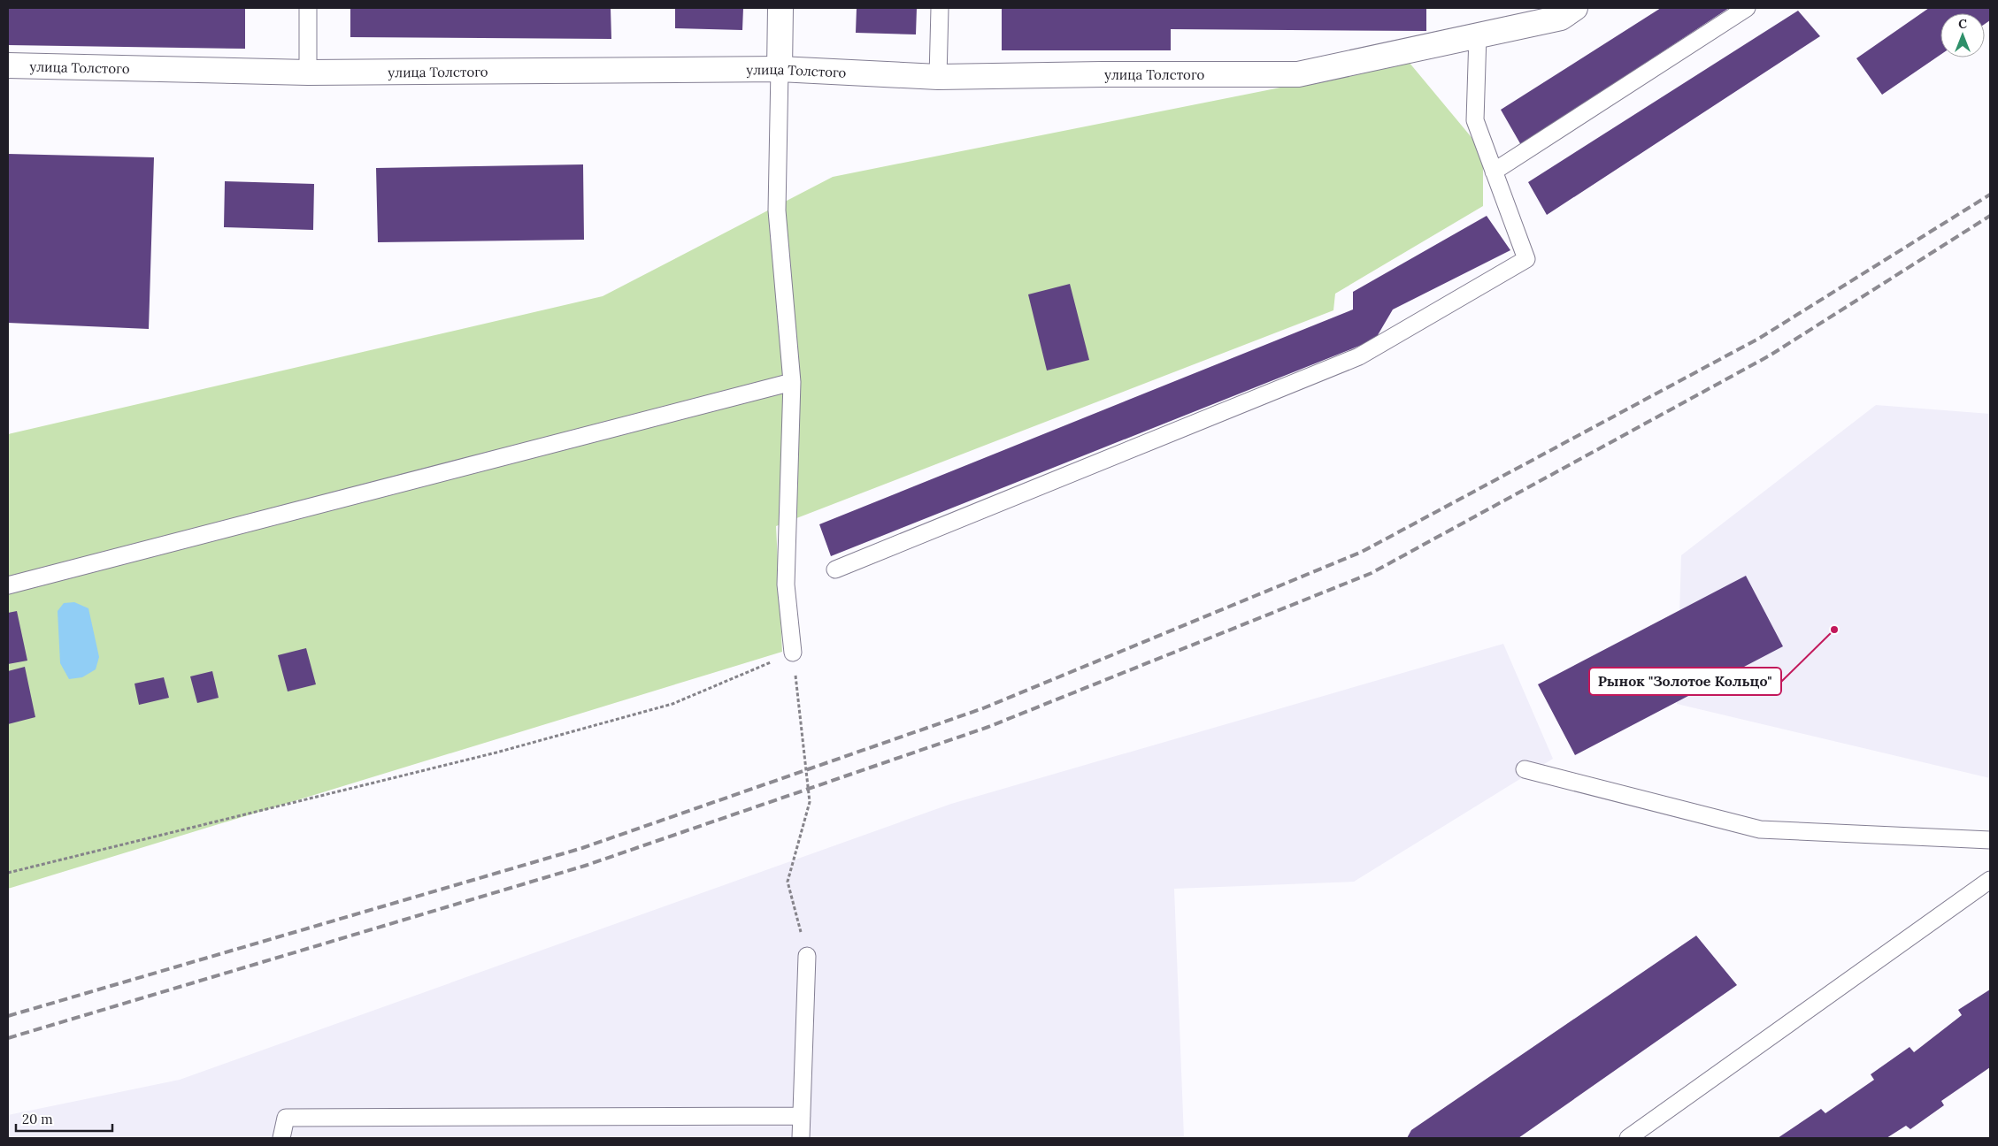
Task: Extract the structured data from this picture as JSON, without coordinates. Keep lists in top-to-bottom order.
{
  "streets": {
    "street": ["улица Толстого"]
  },
  "places": ["Рынок \"Золотое Кольцо\""],
  "scale_bar": "20 m",
  "north": "top"
}
